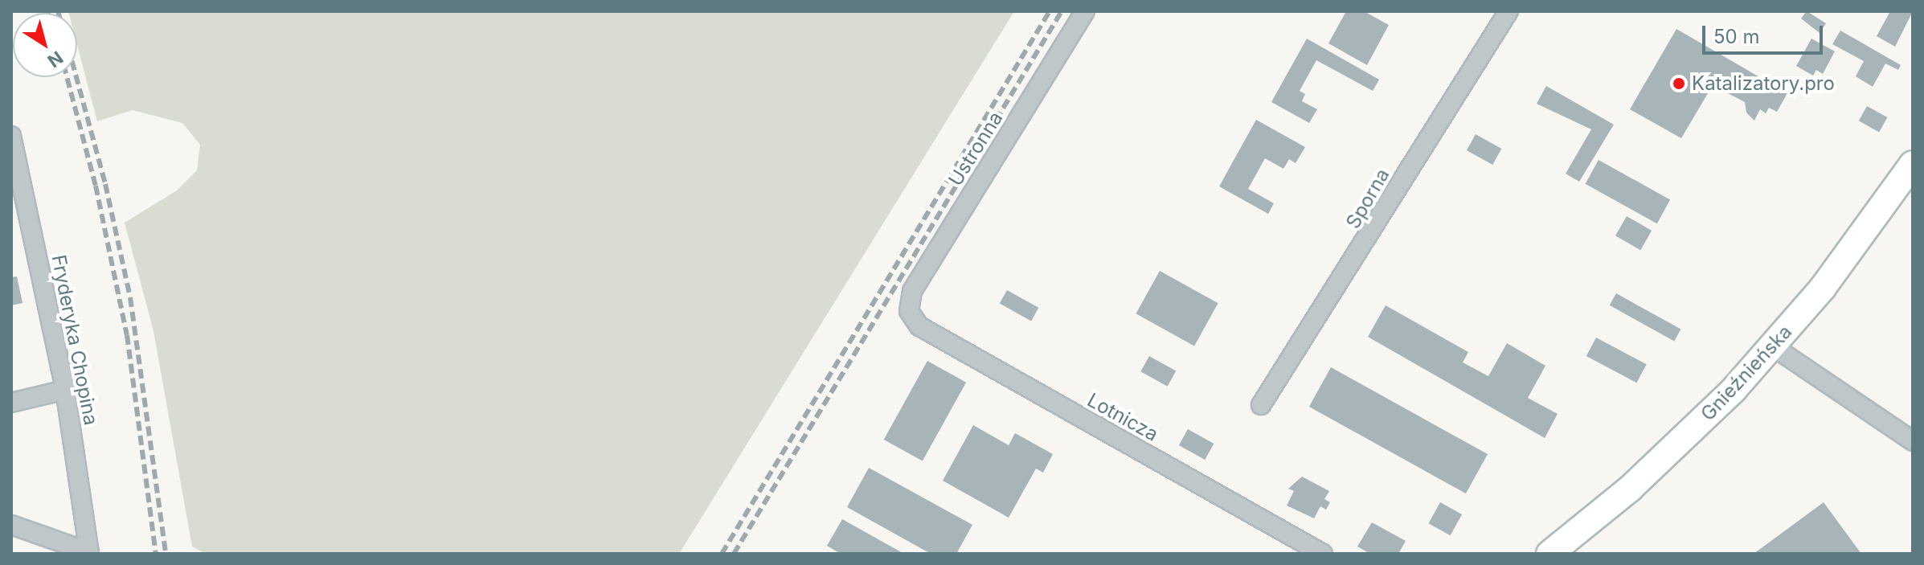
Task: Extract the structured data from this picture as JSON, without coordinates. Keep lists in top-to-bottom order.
{
  "streets": {
    "main road": ["Gnieźnieńska"],
    "street": [
      "Ustronna",
      "Sporna",
      "Fryderyka Chopina",
      "Lotnicza"
    ]
  },
  "crossings": [
    ["Ustronna", "Lotnicza"]
  ],
  "places": ["Katalizatory.pro"],
  "scale_bar": "50 m",
  "north": "bottom right"
}
